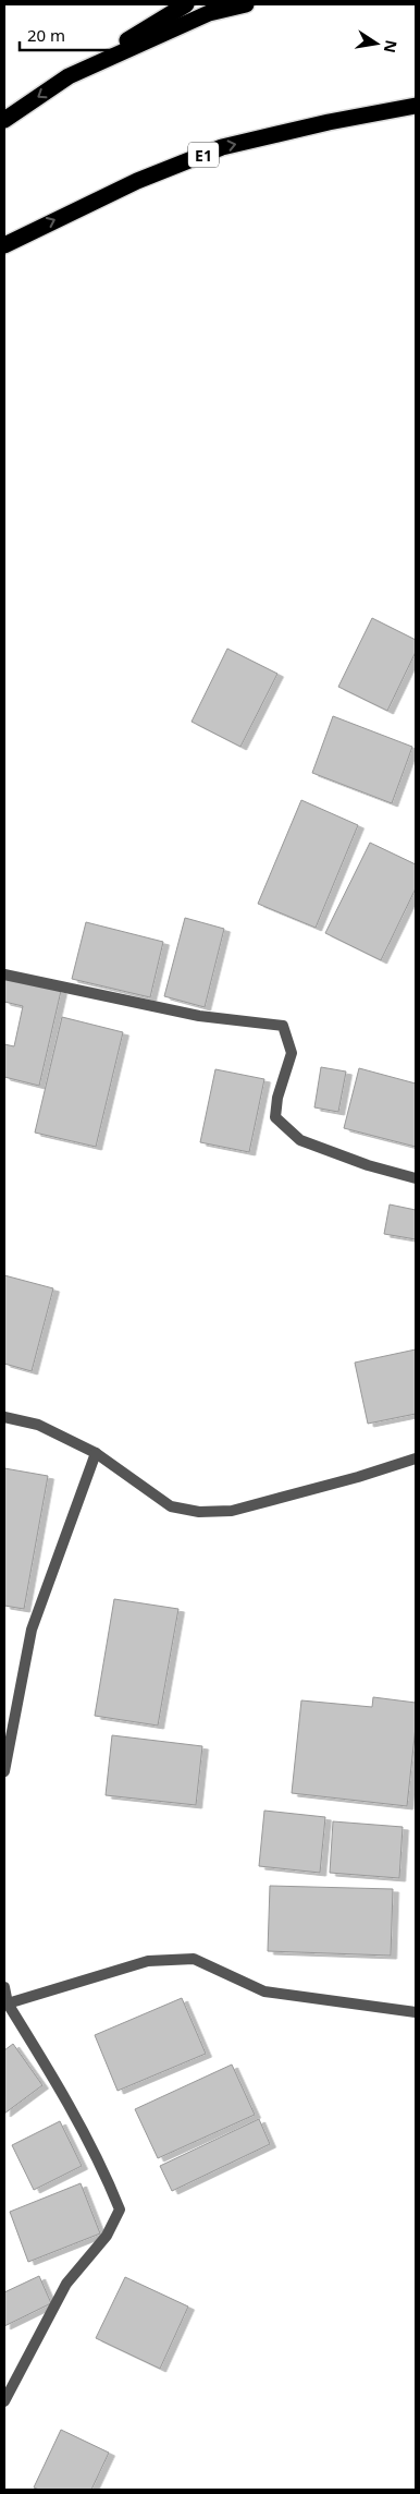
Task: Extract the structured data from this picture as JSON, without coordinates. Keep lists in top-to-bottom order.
{
  "streets": {
    "highway": ["E1"]
  },
  "scale_bar": "20 m",
  "north": "right"
}
